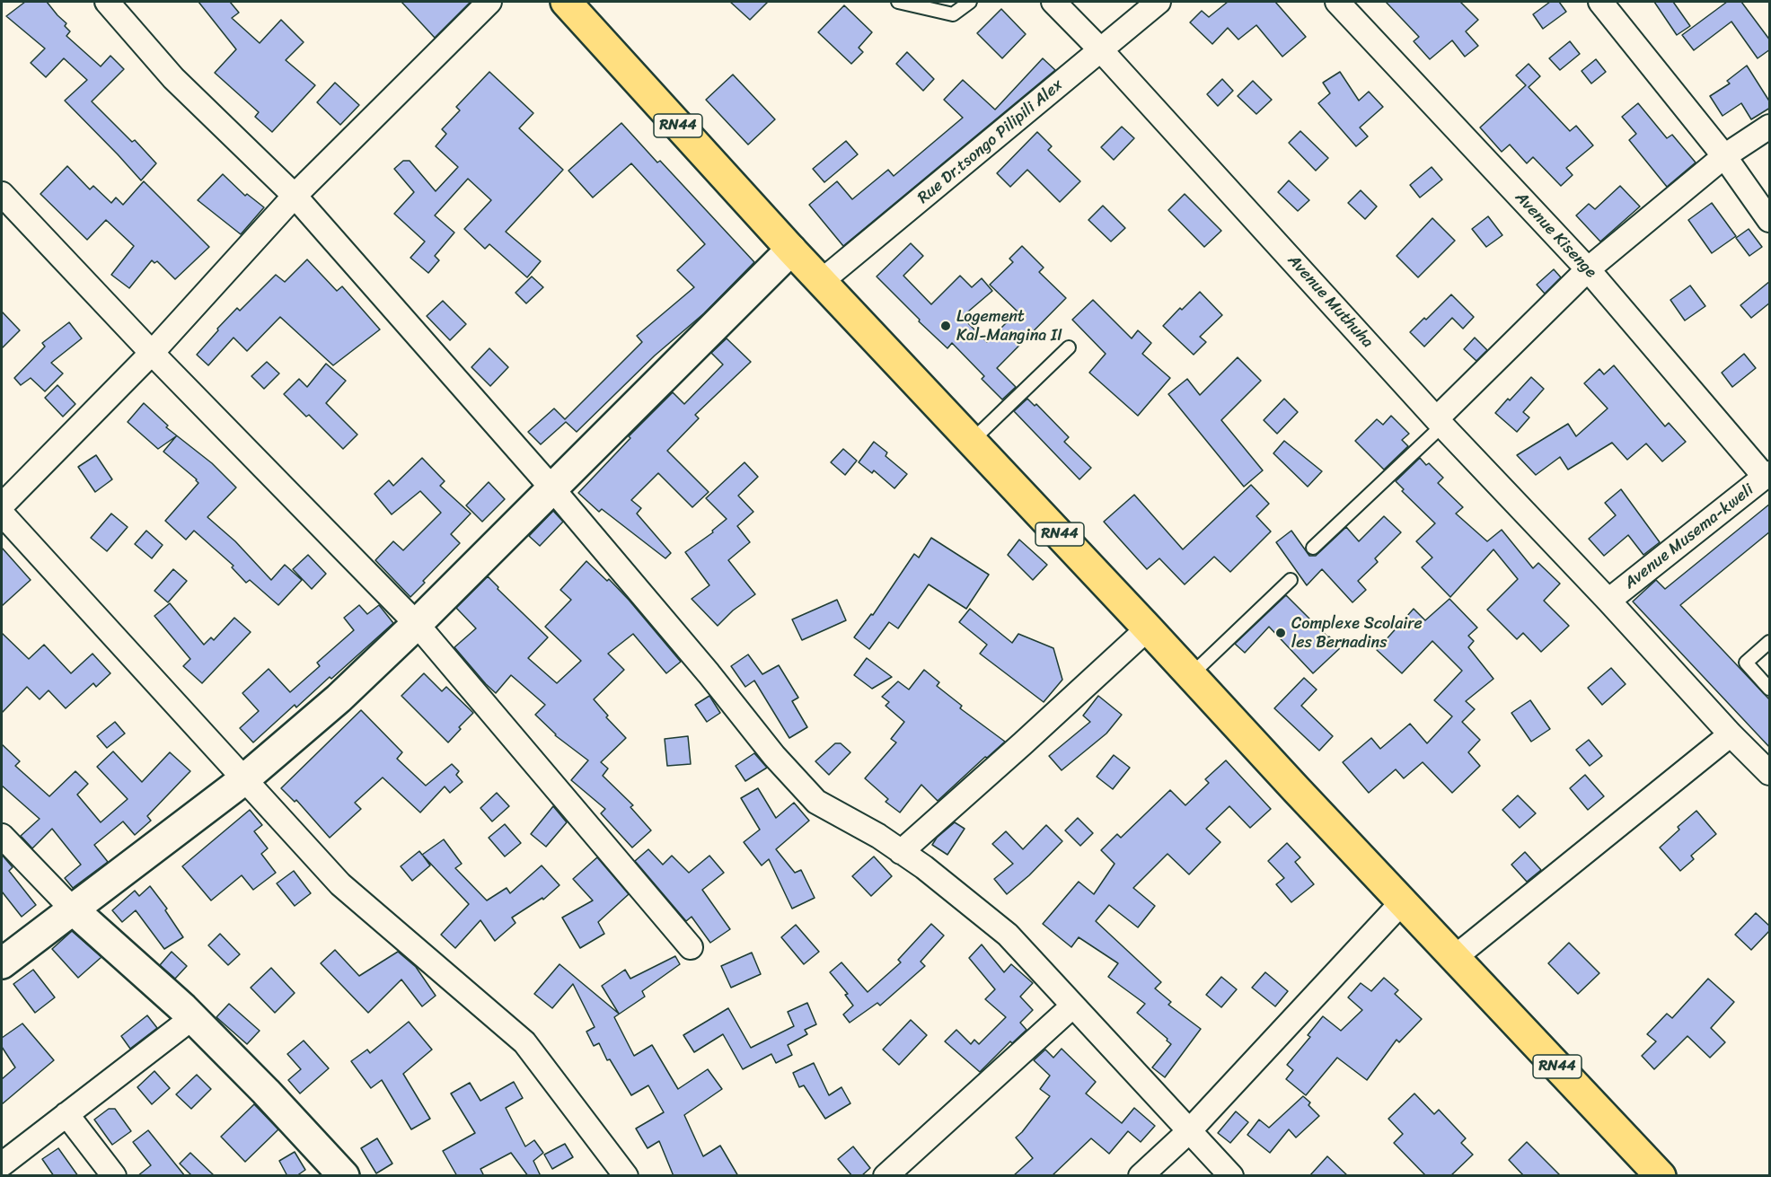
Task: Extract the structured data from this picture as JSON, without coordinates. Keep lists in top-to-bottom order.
{
  "streets": {
    "main road": ["RN44"],
    "street": [
      "Rue Dr.tsongo Pilipili Alex",
      "Avenue Kisenge",
      "Avenue Muthuha",
      "Avenue Musema-kweli"
    ]
  },
  "crossings": [
    ["RN44", "Rue Dr.tsongo Pilipili Alex"],
    ["Rue Dr.tsongo Pilipili Alex", "Avenue Muthuha"],
    ["Avenue Kisenge", "Avenue Musema-kweli"],
    ["Avenue Muthuha", "Avenue Musema-kweli"]
  ],
  "places": ["Logement Kal-Mangina II", "Complexe Scolaire les Bernadins"]
}
